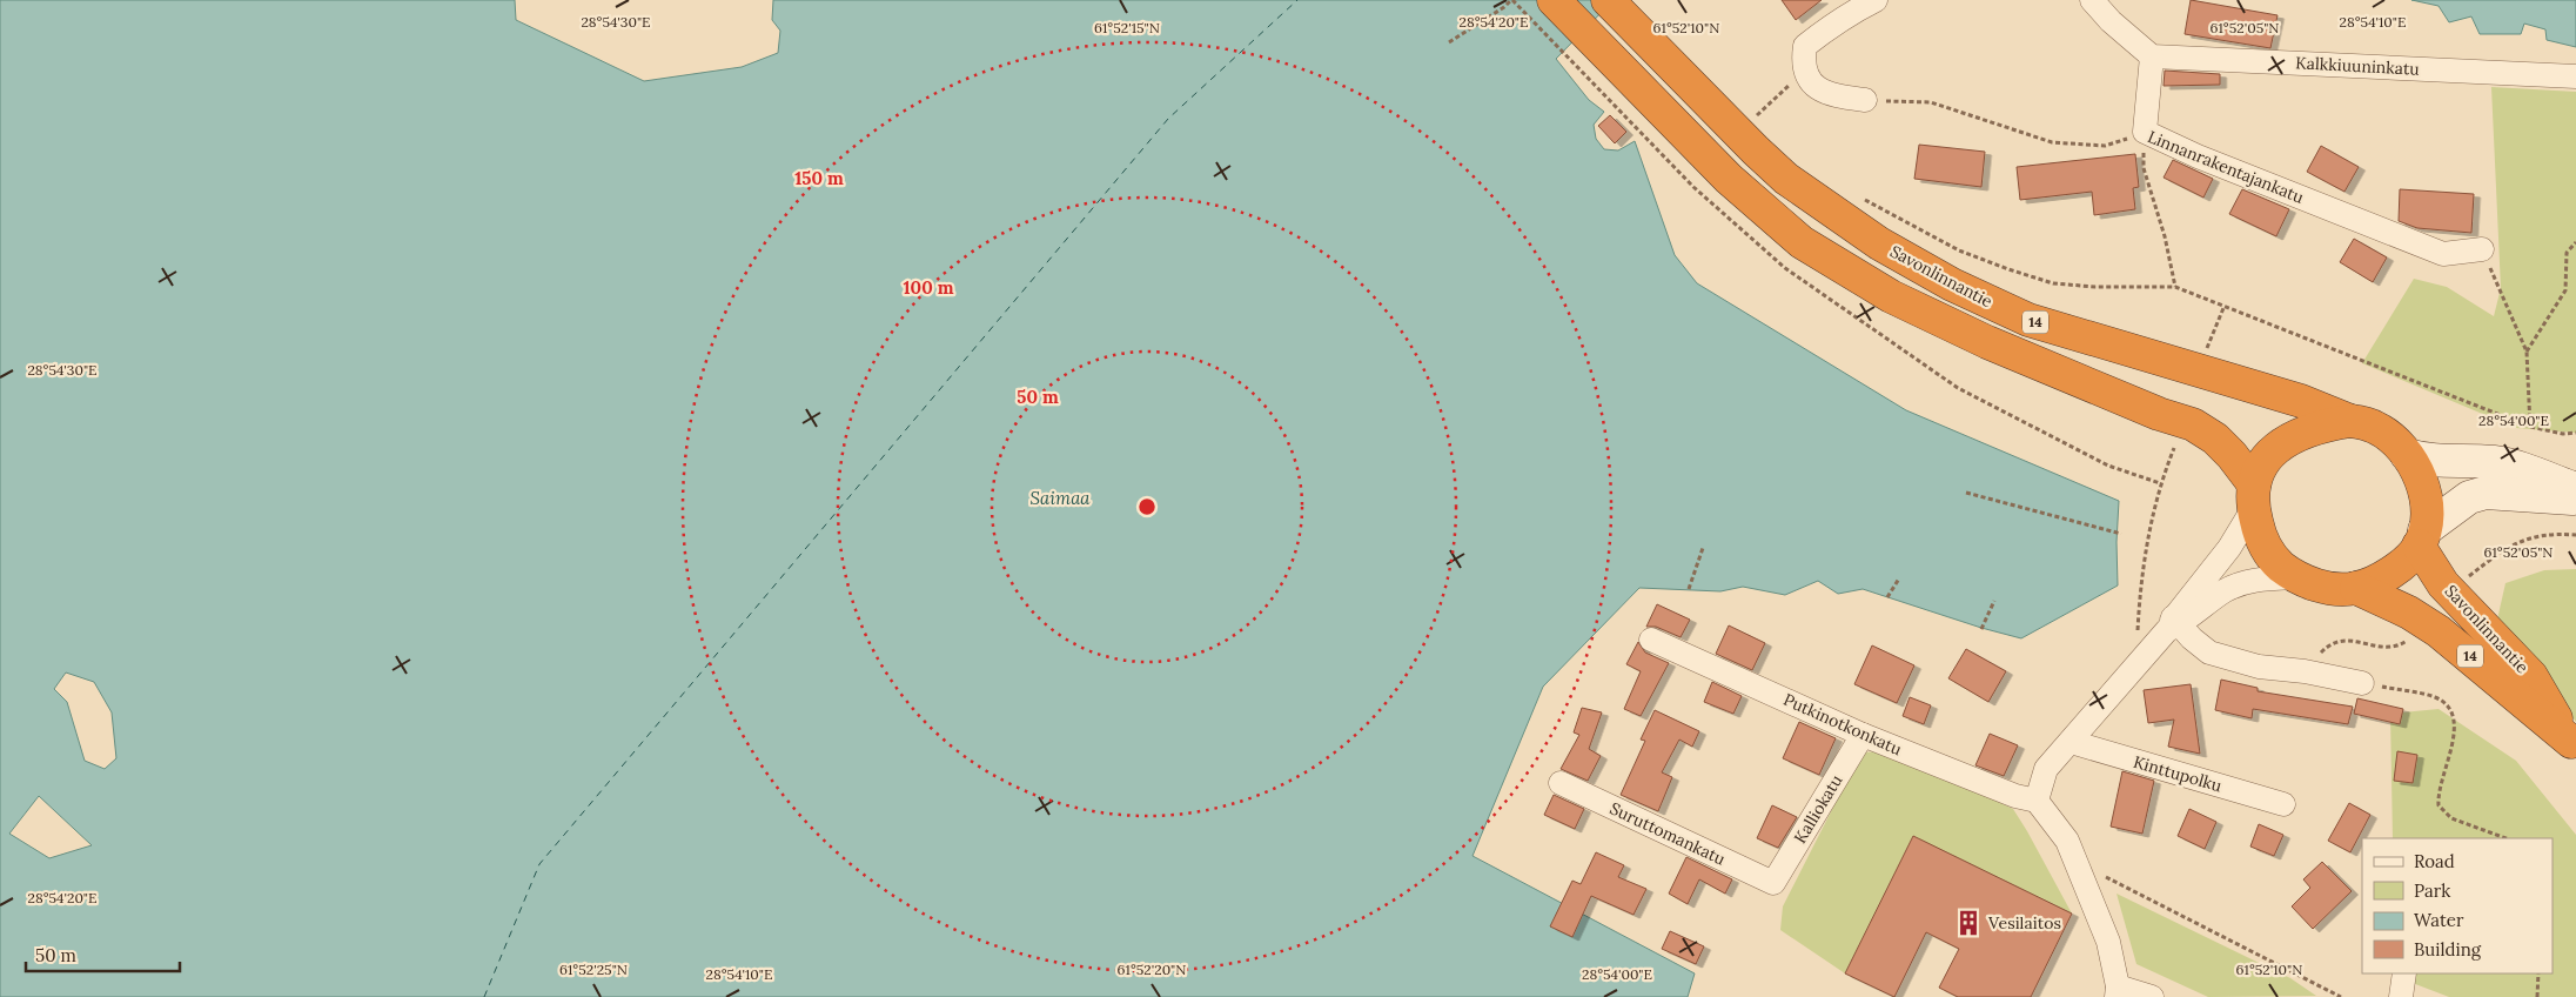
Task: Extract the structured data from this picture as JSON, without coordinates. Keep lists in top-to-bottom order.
{
  "streets": {
    "highway": ["Savonlinnantie", "14"],
    "street": [
      "Kalkkiuuninkatu",
      "Linnanrakentajankatu",
      "Putkinotkonkatu",
      "Kinttupolku",
      "Kalliokatu",
      "Suruttomankatu"
    ]
  },
  "crossings": [
    ["Savonlinnantie", "14"],
    ["Putkinotkonkatu", "Kalliokatu"],
    ["Kalliokatu", "Suruttomankatu"]
  ],
  "water": ["Saimaa"],
  "places": {
    "building": ["Vesilaitos"]
  },
  "legend": [
    "Road",
    "Park",
    "Water",
    "Building"
  ],
  "scale_bar": "50 m",
  "coordinates": [
    "28°54'10\"E",
    "28°54'30\"E",
    "28°54'20\"E",
    "61°52'15\"N",
    "61°52'10\"N",
    "61°52'05\"N",
    "28°54'00\"E",
    "61°52'25\"N",
    "61°52'20\"N"
  ],
  "rings": ["150 m", "100 m", "50 m"]
}
